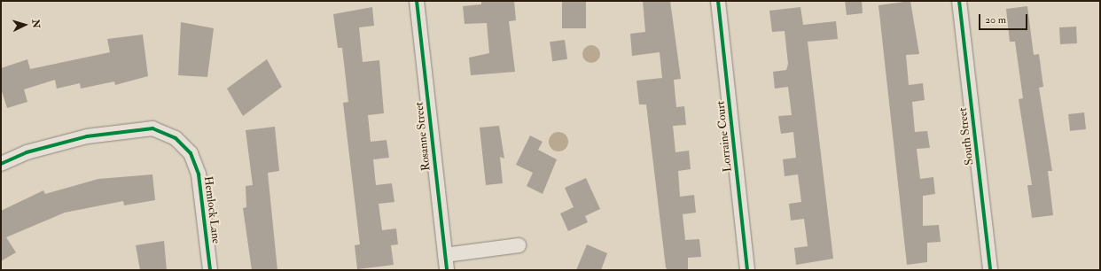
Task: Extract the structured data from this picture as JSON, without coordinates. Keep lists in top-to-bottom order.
{
  "streets": {
    "street": [
      "Rosanne Street",
      "Lorraine Court",
      "South Street",
      "Hemlock Lane"
    ]
  },
  "scale_bar": "20 m",
  "north": "right"
}
